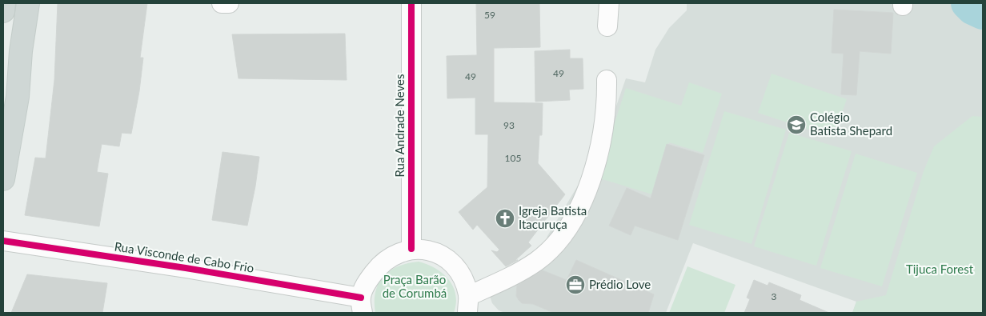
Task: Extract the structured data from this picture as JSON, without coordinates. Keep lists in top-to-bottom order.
{
  "streets": {
    "street": ["Rua Andrade Neves", "Rua Visconde de Cabo Frio"]
  },
  "parks": ["Tijuca Forest", "Praça Barão de Corumbá"],
  "places": {
    "school or university": ["Colégio Batista Shepard"],
    "church": ["Igreja Batista Itacuruça"],
    "office": ["Prédio Love"]
  },
  "house_numbers": [
    "59",
    "49",
    "49",
    "93",
    "105",
    "3"
  ]
}
